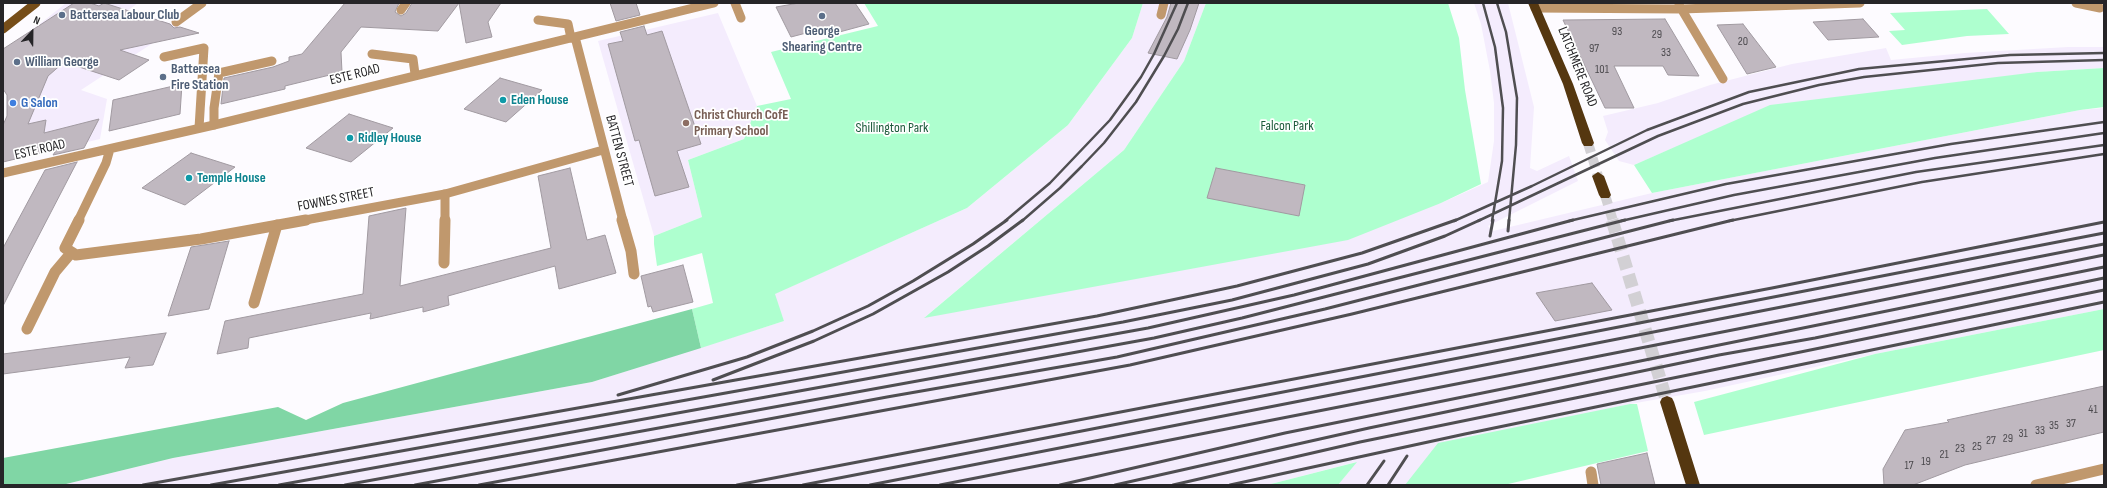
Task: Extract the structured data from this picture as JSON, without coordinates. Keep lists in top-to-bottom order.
{
  "streets": {
    "highway": ["LATCHMERE ROAD"],
    "street": ["ESTE ROAD", "BATTEN STREET", "FOWNES STREET"]
  },
  "crossings": [
    ["ESTE ROAD", "BATTEN STREET"],
    ["BATTEN STREET", "FOWNES STREET"]
  ],
  "parks": ["Falcon Park", "Shillington Park"],
  "places": [
    "Battersea Labour Club",
    "George Shearing Centre",
    "William George",
    "Battersea Fire Station",
    "Eden House",
    "G Salon",
    "Christ Church CofE Primary School",
    "Ridley House",
    "Temple House"
  ],
  "house_numbers": [
    "93",
    "29",
    "20",
    "97",
    "33",
    "101",
    "41",
    "37",
    "35",
    "33",
    "31",
    "29",
    "27",
    "25",
    "23",
    "21",
    "19",
    "17"
  ],
  "north": "top"
}
